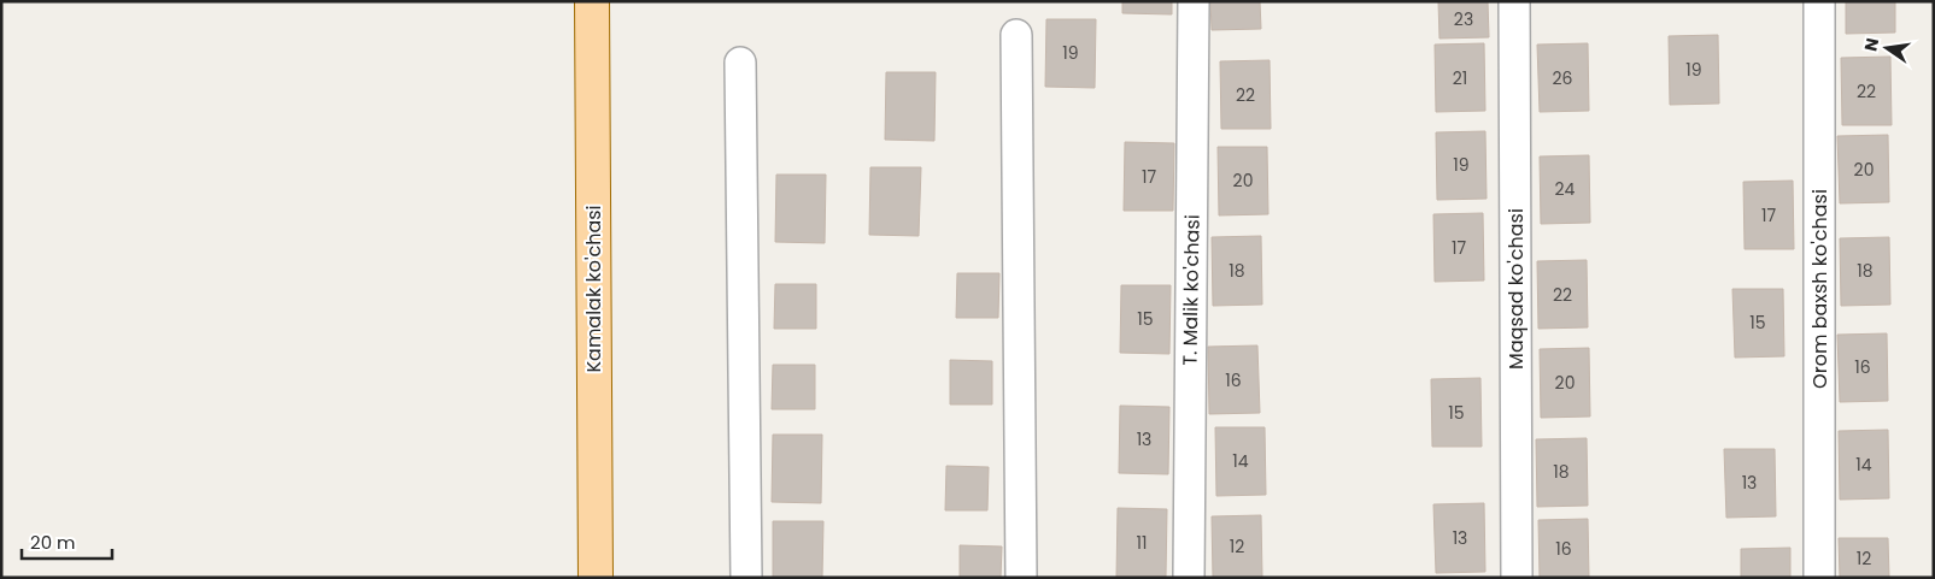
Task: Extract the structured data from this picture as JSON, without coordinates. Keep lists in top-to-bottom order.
{
  "streets": {
    "main road": ["Kamalak ko'chasi"],
    "street": ["Maqsad ko'chasi", "Orom baxsh ko'chasi", "T. Malik ko'chasi"]
  },
  "house_numbers": [
    "23",
    "19",
    "19",
    "21",
    "26",
    "22",
    "22",
    "19",
    "20",
    "17",
    "20",
    "24",
    "17",
    "17",
    "18",
    "18",
    "22",
    "15",
    "15",
    "16",
    "16",
    "20",
    "15",
    "13",
    "14",
    "14",
    "18",
    "13",
    "13",
    "11",
    "12",
    "16",
    "12"
  ],
  "scale_bar": "20 m",
  "north": "left"
}
